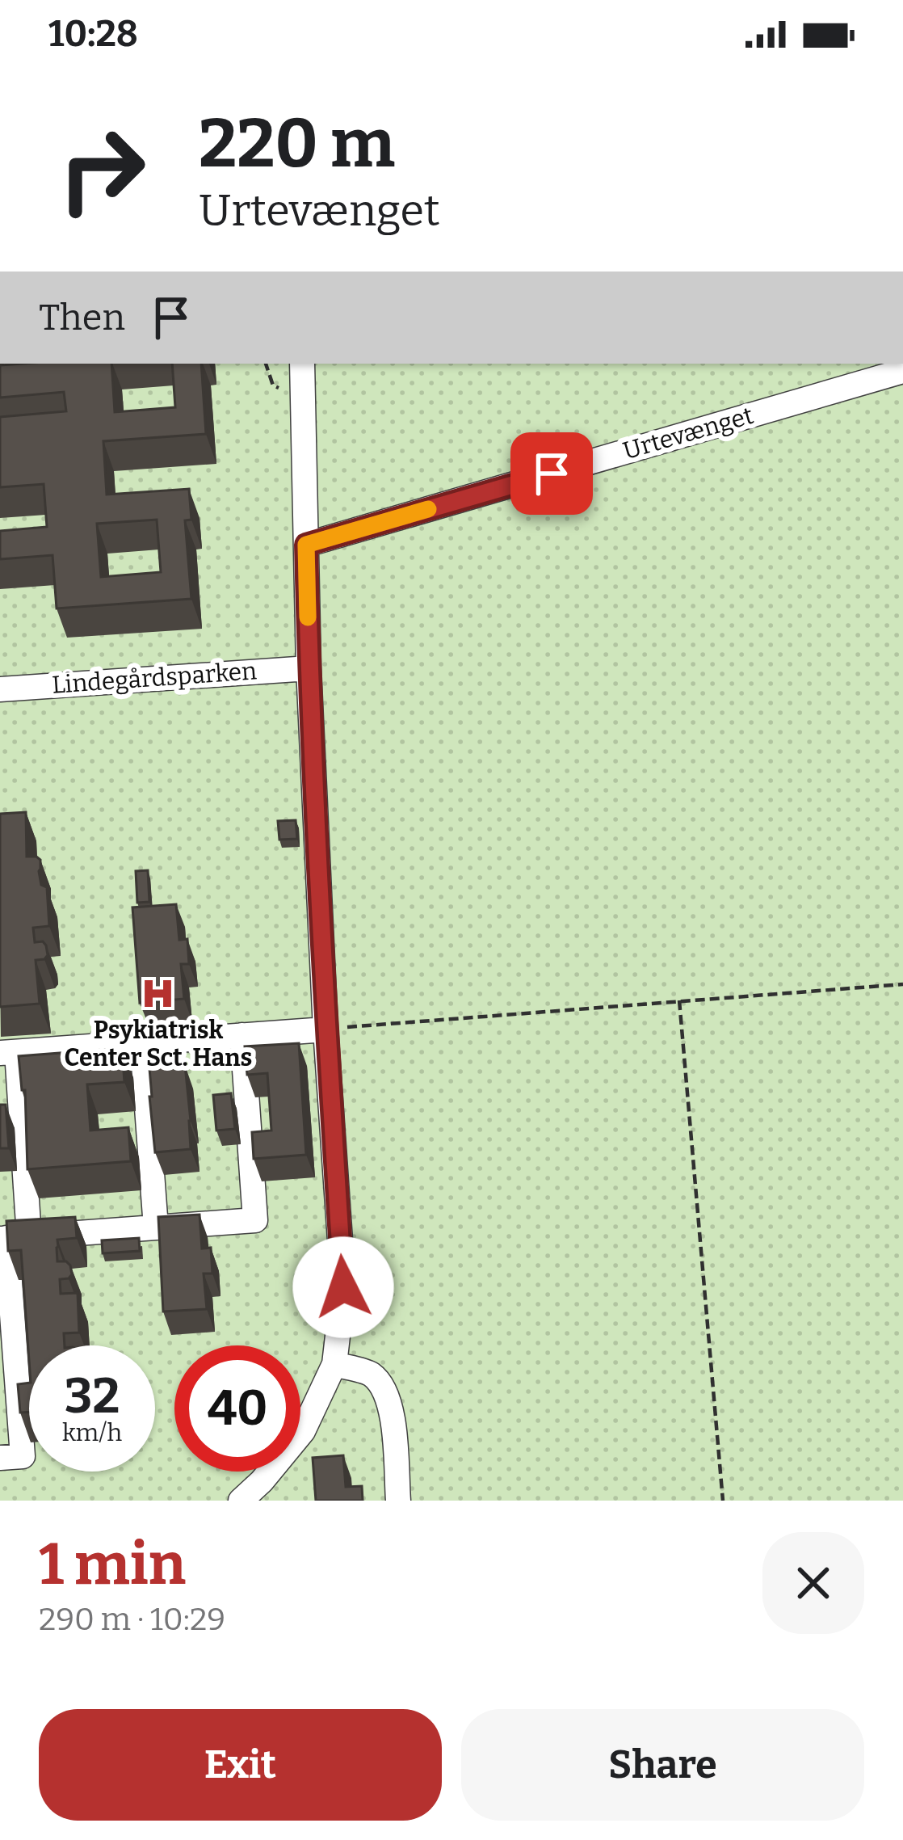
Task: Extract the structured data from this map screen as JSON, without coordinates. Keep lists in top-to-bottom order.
{
  "streets": {
    "street": ["Urtevænget", "Lindegårdsparken"]
  },
  "places": {
    "hospital": ["Psykiatrisk Center Sct. Hans"]
  },
  "page": {
    "status": "10:28",
    "turn": ["220 m", "Urtevænget"],
    "then": "Then",
    "speed": "32 km/h",
    "limit": "40",
    "heading": ["1 min", "290 m · 10:29"],
    "buttons": ["Exit", "Share"]
  }
}
